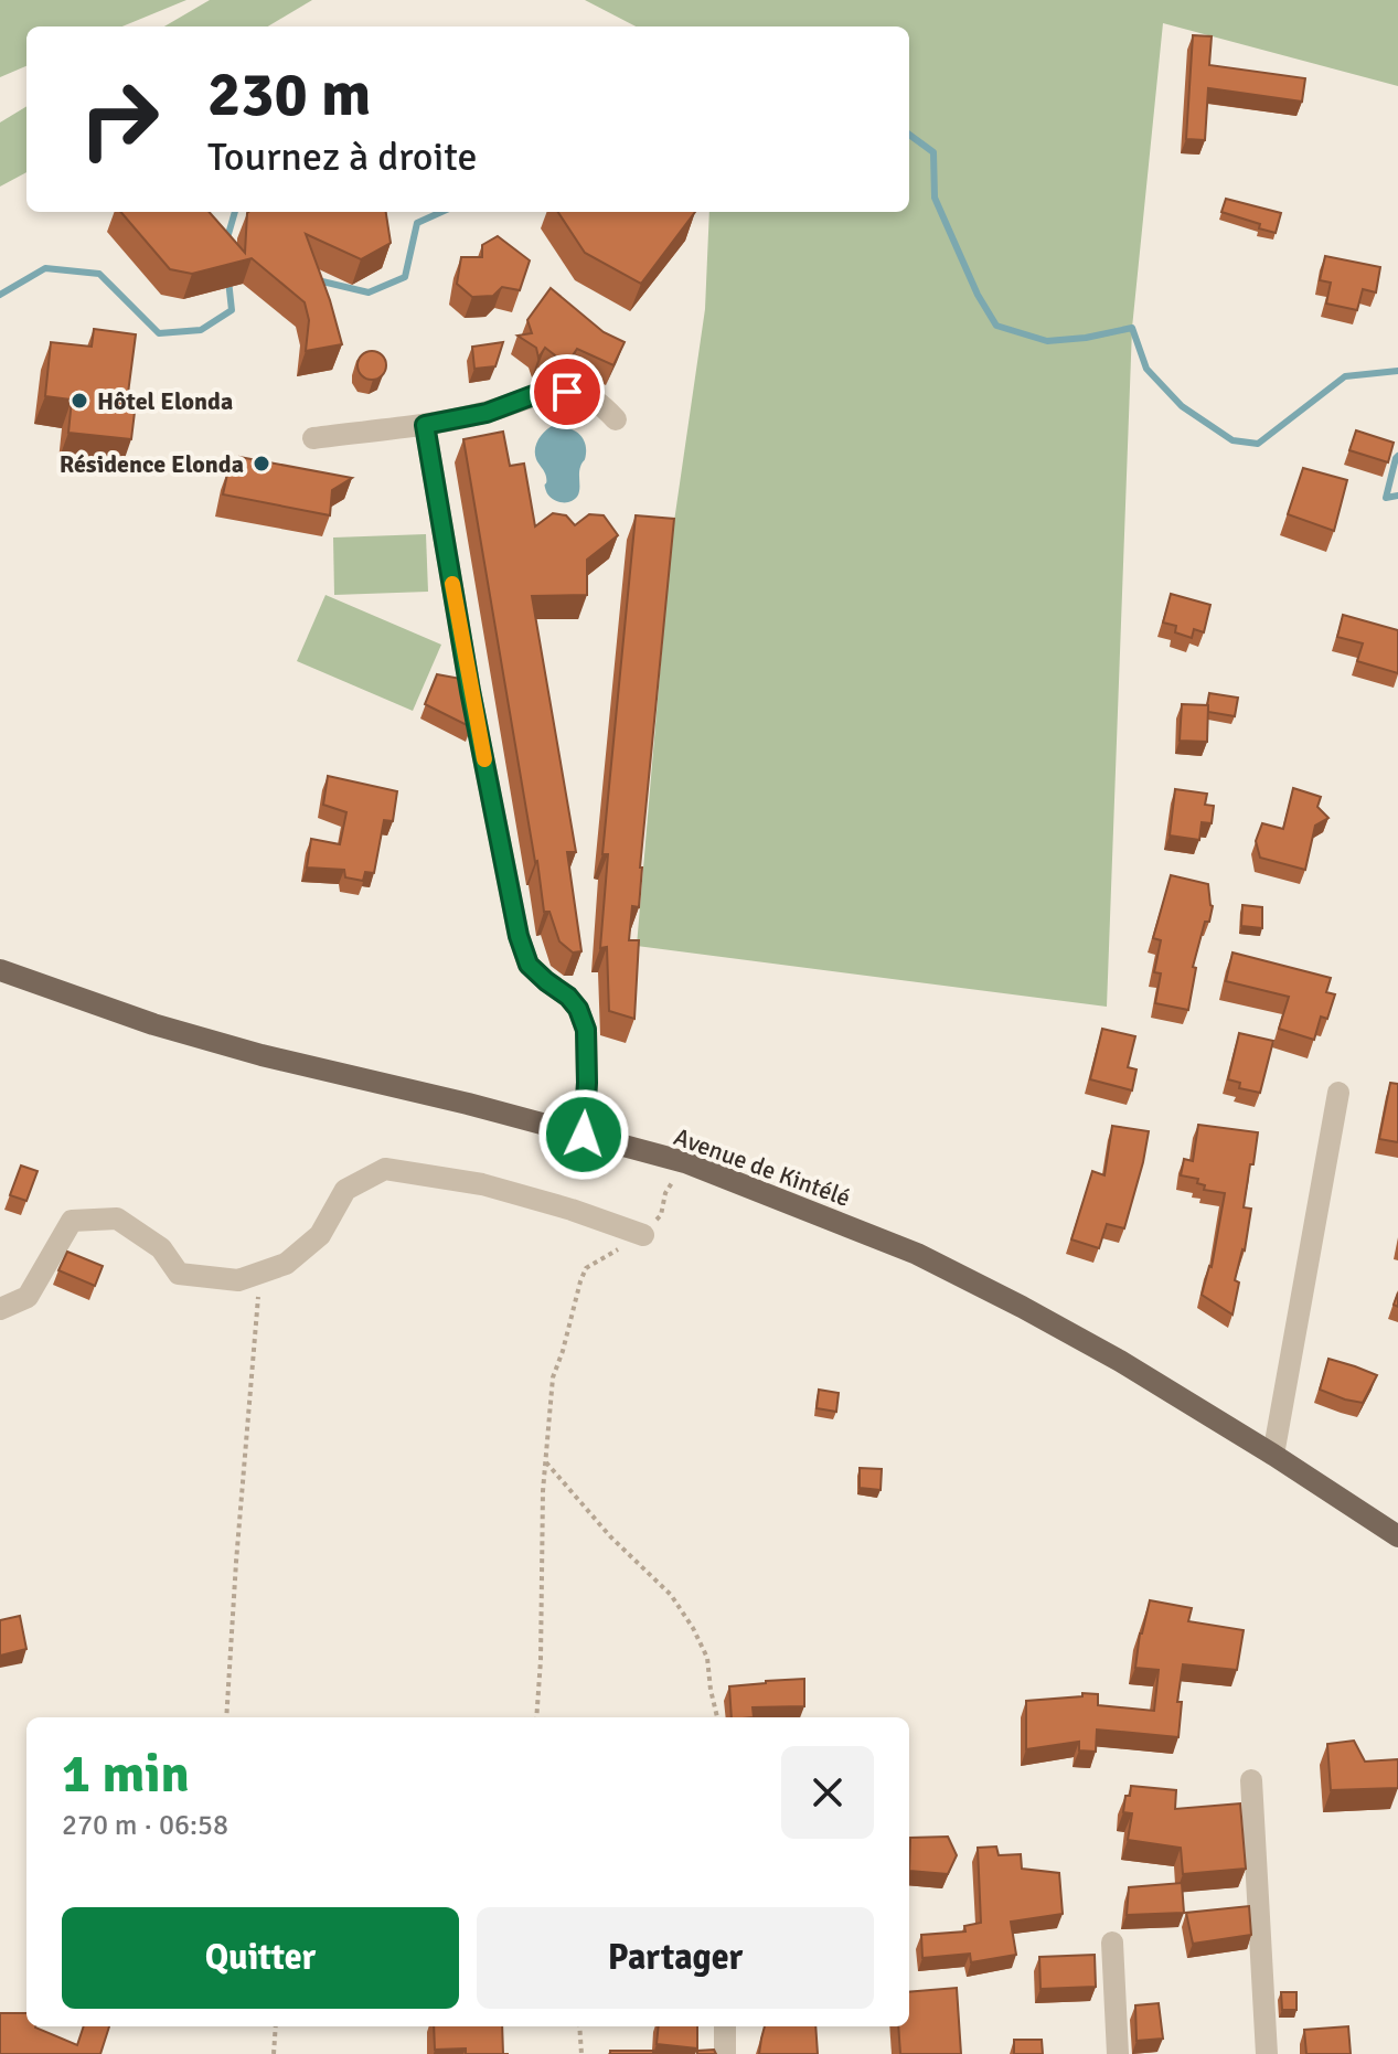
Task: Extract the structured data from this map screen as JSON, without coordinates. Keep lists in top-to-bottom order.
{
  "streets": {
    "main road": ["Avenue de Kintélé"]
  },
  "places": ["Hôtel Elonda", "Résidence Elonda"],
  "page": {
    "turn": ["230 m", "Tournez à droite"],
    "heading": ["1 min", "270 m · 06:58"],
    "buttons": ["Quitter", "Partager"]
  }
}
